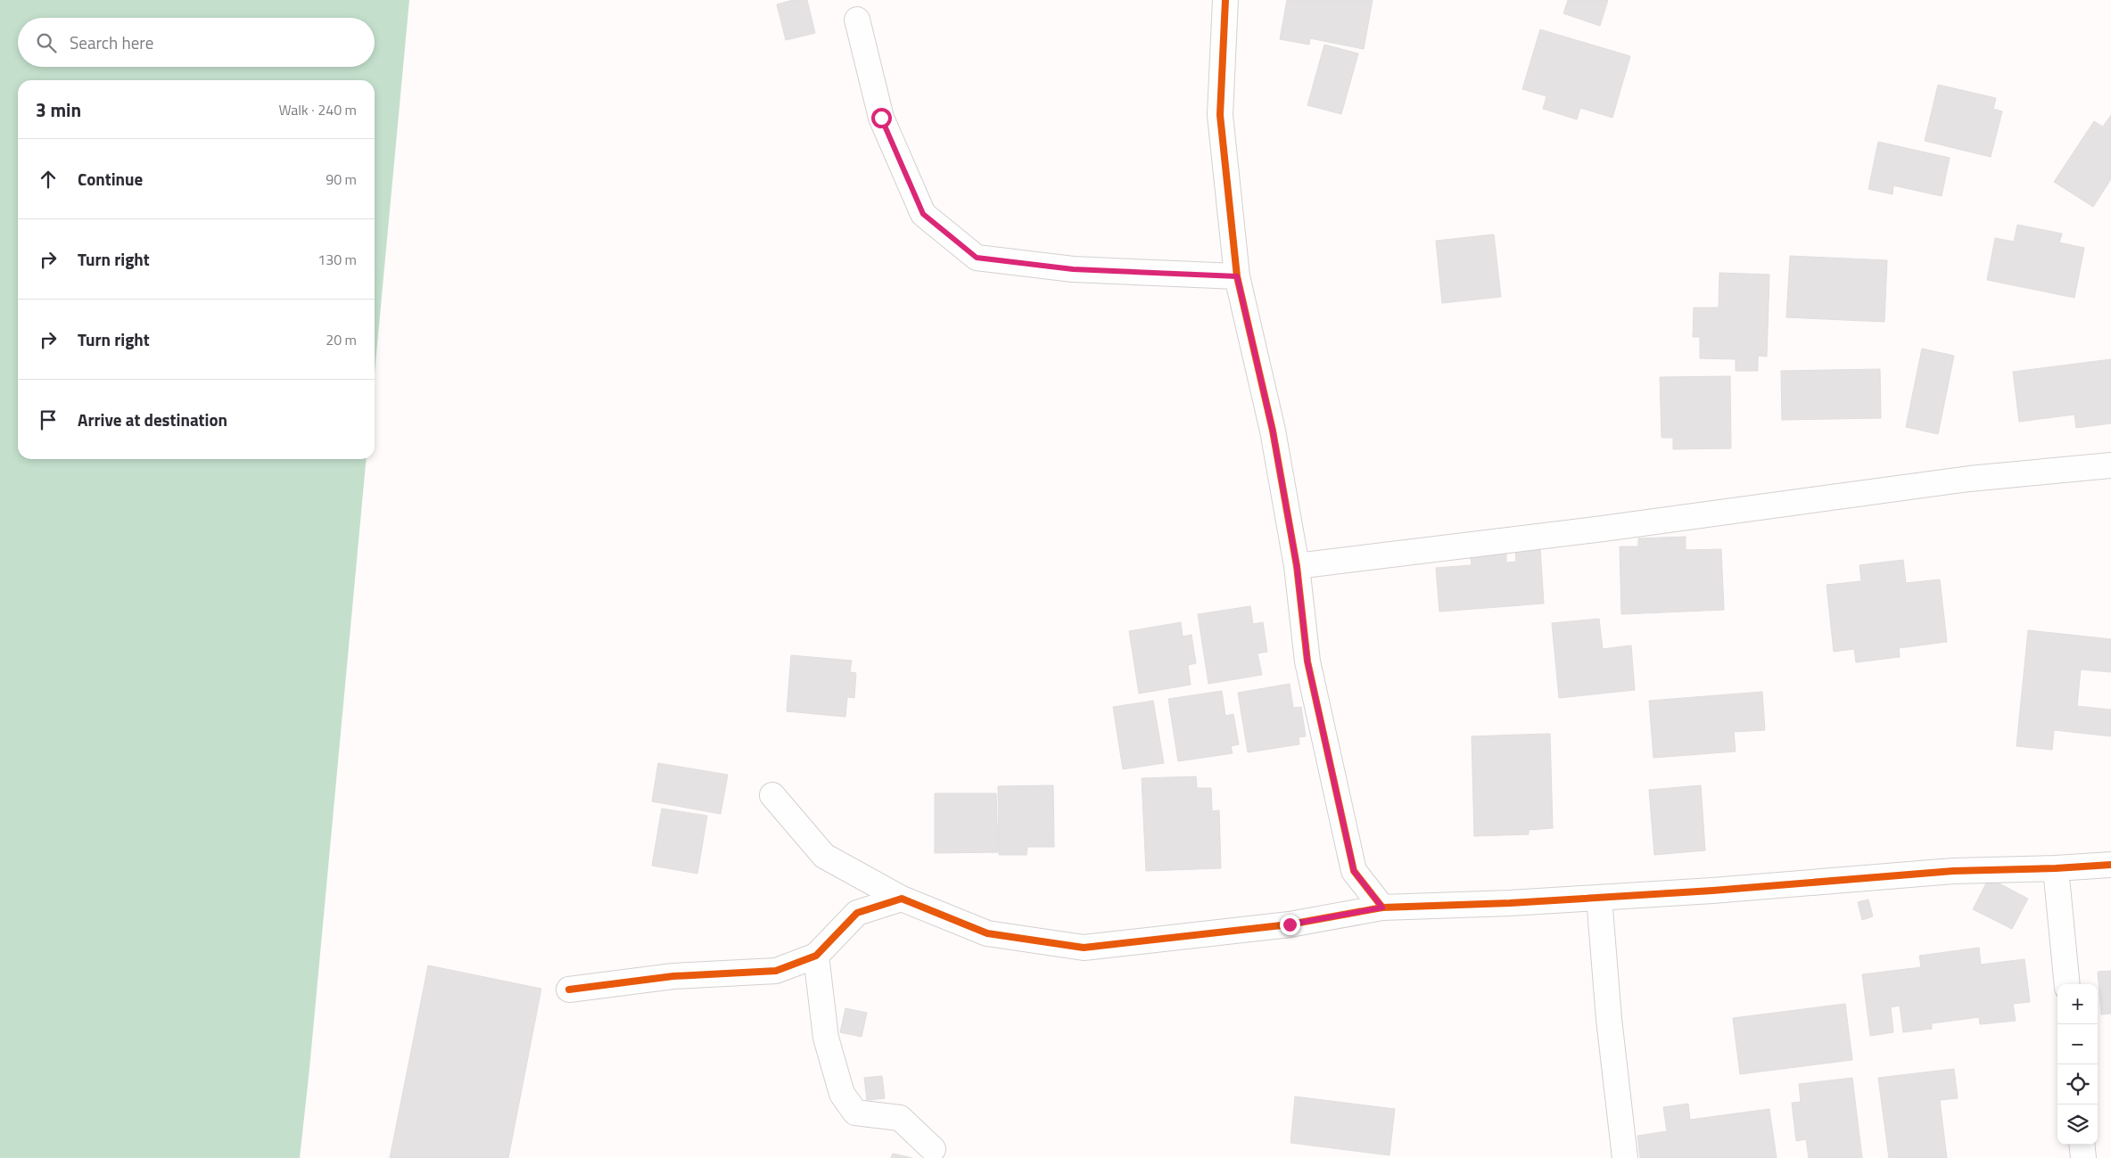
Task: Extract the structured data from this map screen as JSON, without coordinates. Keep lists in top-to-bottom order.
{
  "page": {
    "search": "Search here",
    "heading": ["3 min", "Walk · 240 m"],
    "list": [
      ["Continue", "90 m"],
      ["Turn right", "130 m"],
      ["Turn right", "20 m"],
      "Arrive at destination"
    ],
    "map_buttons": ["+", "−"]
  }
}
